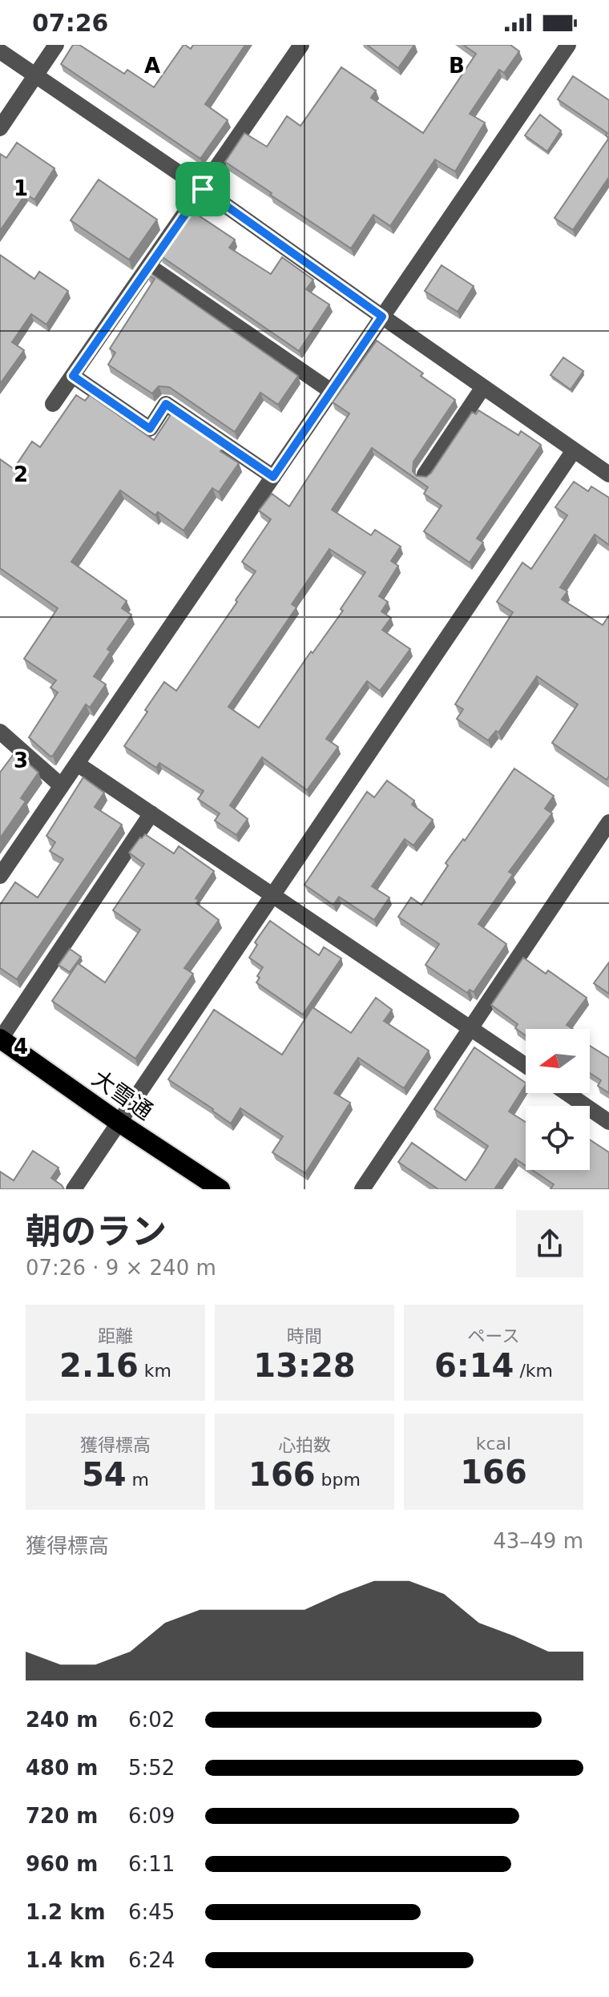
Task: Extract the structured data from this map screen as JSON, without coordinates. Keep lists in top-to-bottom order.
{
  "streets": {
    "highway": ["大雪通"]
  },
  "north": "left",
  "page": {
    "status": "07:26",
    "heading": ["朝のラン", "07:26 · 9 × 240 m"],
    "stats": [
      ["距離", "2.16 km"],
      ["時間", "13:28"],
      ["ペース", "6:14 /km"],
      ["獲得標高", "54 m"],
      ["心拍数", "166 bpm"],
      ["kcal", "166"]
    ],
    "chart": ["獲得標高", "43–49 m"],
    "list": [
      {
        "name": "240 m",
        "note": "6:02"
      },
      {
        "name": "480 m",
        "note": "5:52"
      },
      {
        "name": "720 m",
        "note": "6:09"
      },
      {
        "name": "960 m",
        "note": "6:11"
      },
      {
        "name": "1.2 km",
        "note": "6:45"
      },
      {
        "name": "1.4 km",
        "note": "6:24"
      }
    ]
  },
  "grid": {
    "columns": ["A", "B"],
    "rows": [
      "1",
      "2",
      "3",
      "4"
    ]
  }
}
